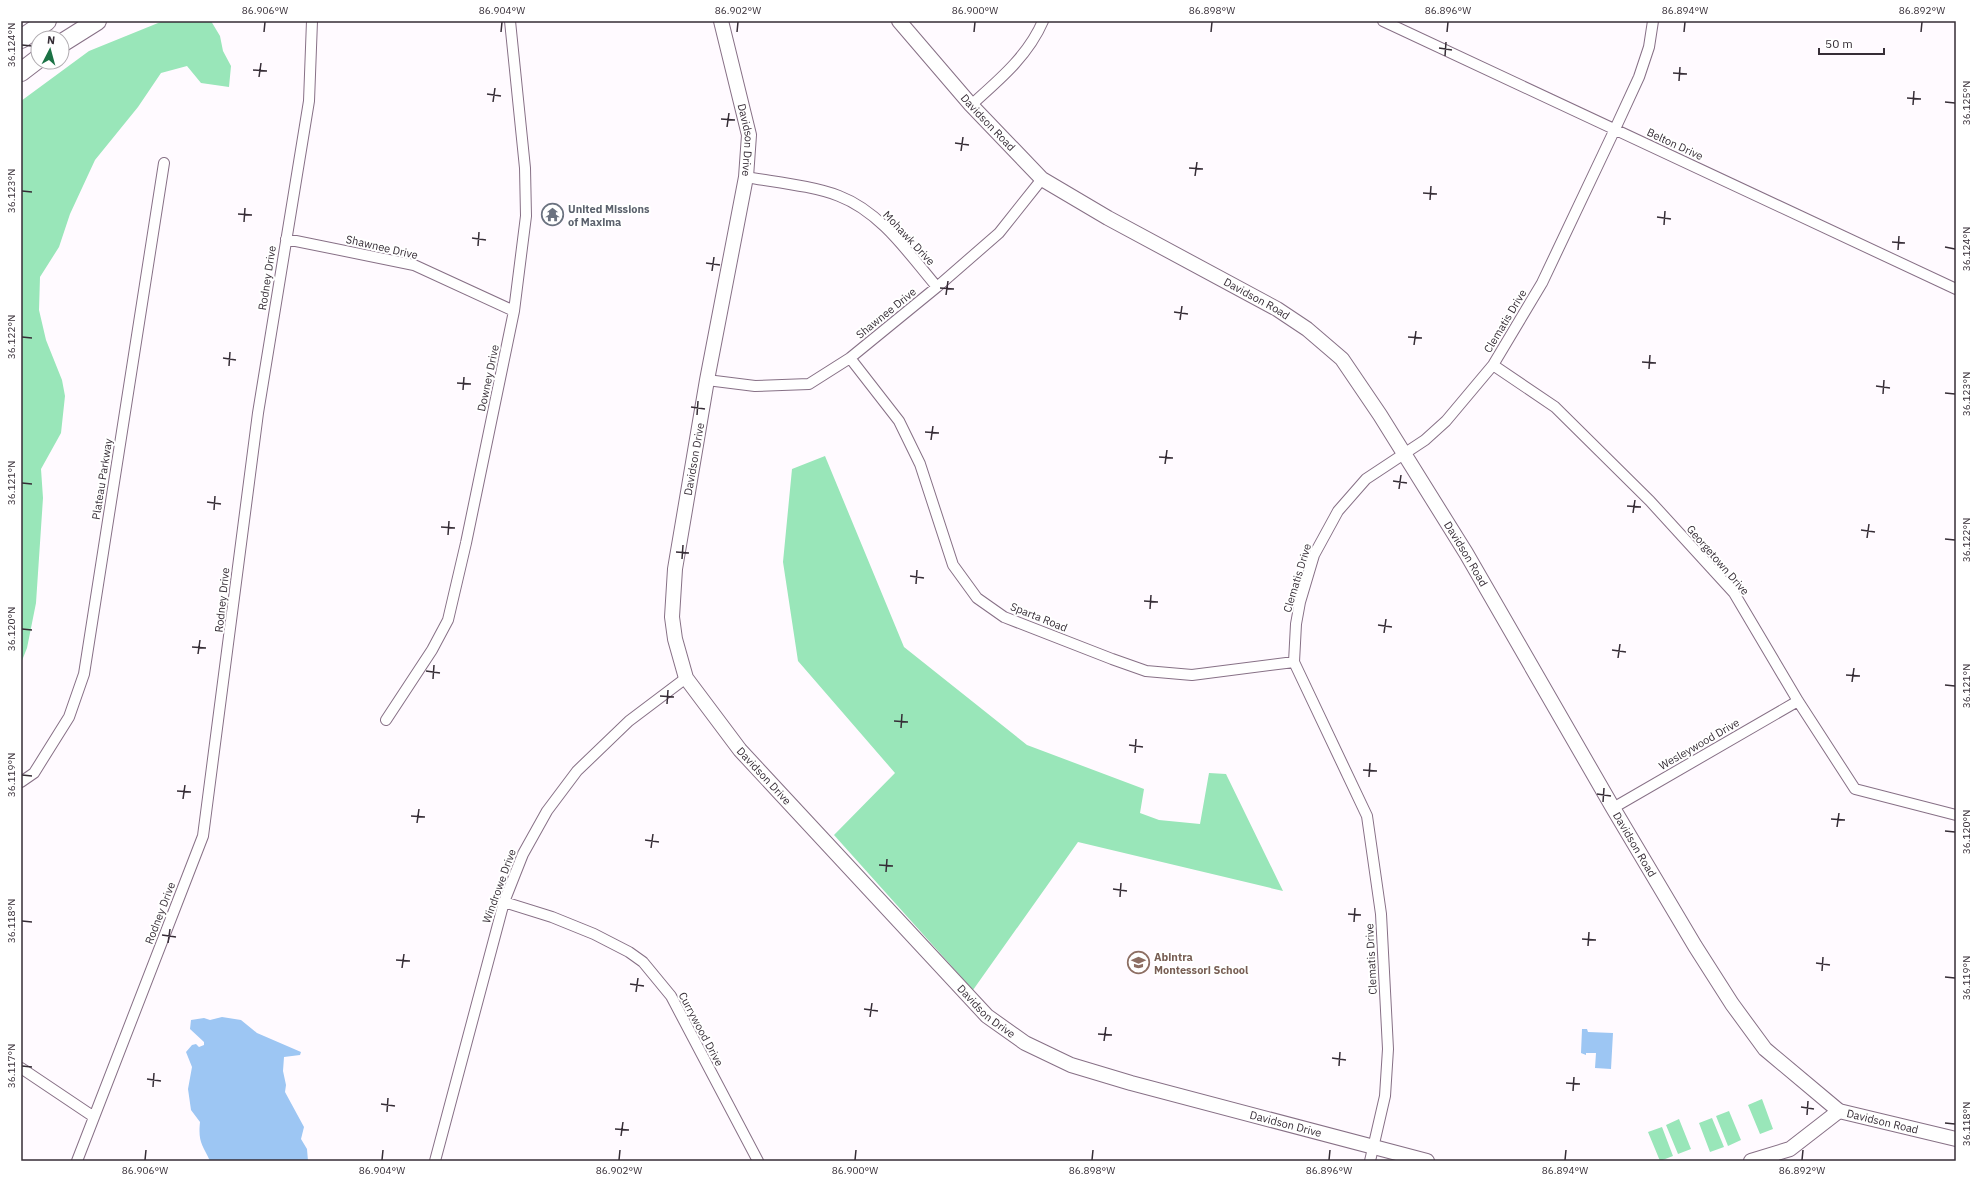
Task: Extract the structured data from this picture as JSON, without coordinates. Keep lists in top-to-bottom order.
{
  "streets": {
    "street": [
      "Davidson Road",
      "Davidson Drive",
      "Belton Drive",
      "Mohawk Drive",
      "Shawnee Drive",
      "Rodney Drive",
      "Clematis Drive",
      "Downey Drive",
      "Plateau Parkway",
      "Georgetown Drive",
      "Sparta Road",
      "Wesleywood Drive",
      "Windrowe Drive",
      "Currywood Drive"
    ]
  },
  "crossings": [
    ["Davidson Road", "Shawnee Drive"],
    ["Davidson Road", "Clematis Drive"],
    ["Davidson Road", "Wesleywood Drive"],
    ["Davidson Drive", "Mohawk Drive"],
    ["Davidson Drive", "Shawnee Drive"],
    ["Davidson Drive", "Clematis Drive"],
    ["Davidson Drive", "Windrowe Drive"],
    ["Belton Drive", "Clematis Drive"],
    ["Mohawk Drive", "Shawnee Drive"],
    ["Shawnee Drive", "Rodney Drive"],
    ["Shawnee Drive", "Downey Drive"],
    ["Shawnee Drive", "Sparta Road"],
    ["Clematis Drive", "Georgetown Drive"],
    ["Clematis Drive", "Sparta Road"],
    ["Georgetown Drive", "Wesleywood Drive"],
    ["Windrowe Drive", "Currywood Drive"]
  ],
  "places": {
    "temple": ["United Missions of Maxima"],
    "school or university": ["Abintra Montessori School"]
  },
  "scale_bar": "50 m",
  "north": "top",
  "coordinates": [
    "86.906°W",
    "86.904°W",
    "86.902°W",
    "86.900°W",
    "86.898°W",
    "86.896°W",
    "86.894°W",
    "86.892°W",
    "36.124°N",
    "36.125°N",
    "36.123°N",
    "36.122°N",
    "36.121°N",
    "36.120°N",
    "36.119°N",
    "36.118°N",
    "36.117°N"
  ]
}
